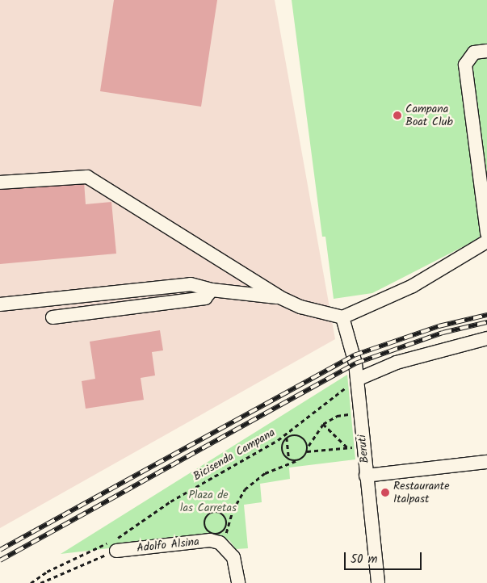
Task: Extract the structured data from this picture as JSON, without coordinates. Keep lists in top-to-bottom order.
{
  "streets": {
    "street": ["Beruti", "Adolfo Alsina"],
    "path": ["Bicisenda Campana"]
  },
  "crossings": [
    ["Beruti", "Bicisenda Campana"]
  ],
  "parks": ["Plaza de las Carretas"],
  "places": ["Campana Boat Club", "Restaurante Italpast"],
  "scale_bar": "50 m"
}
